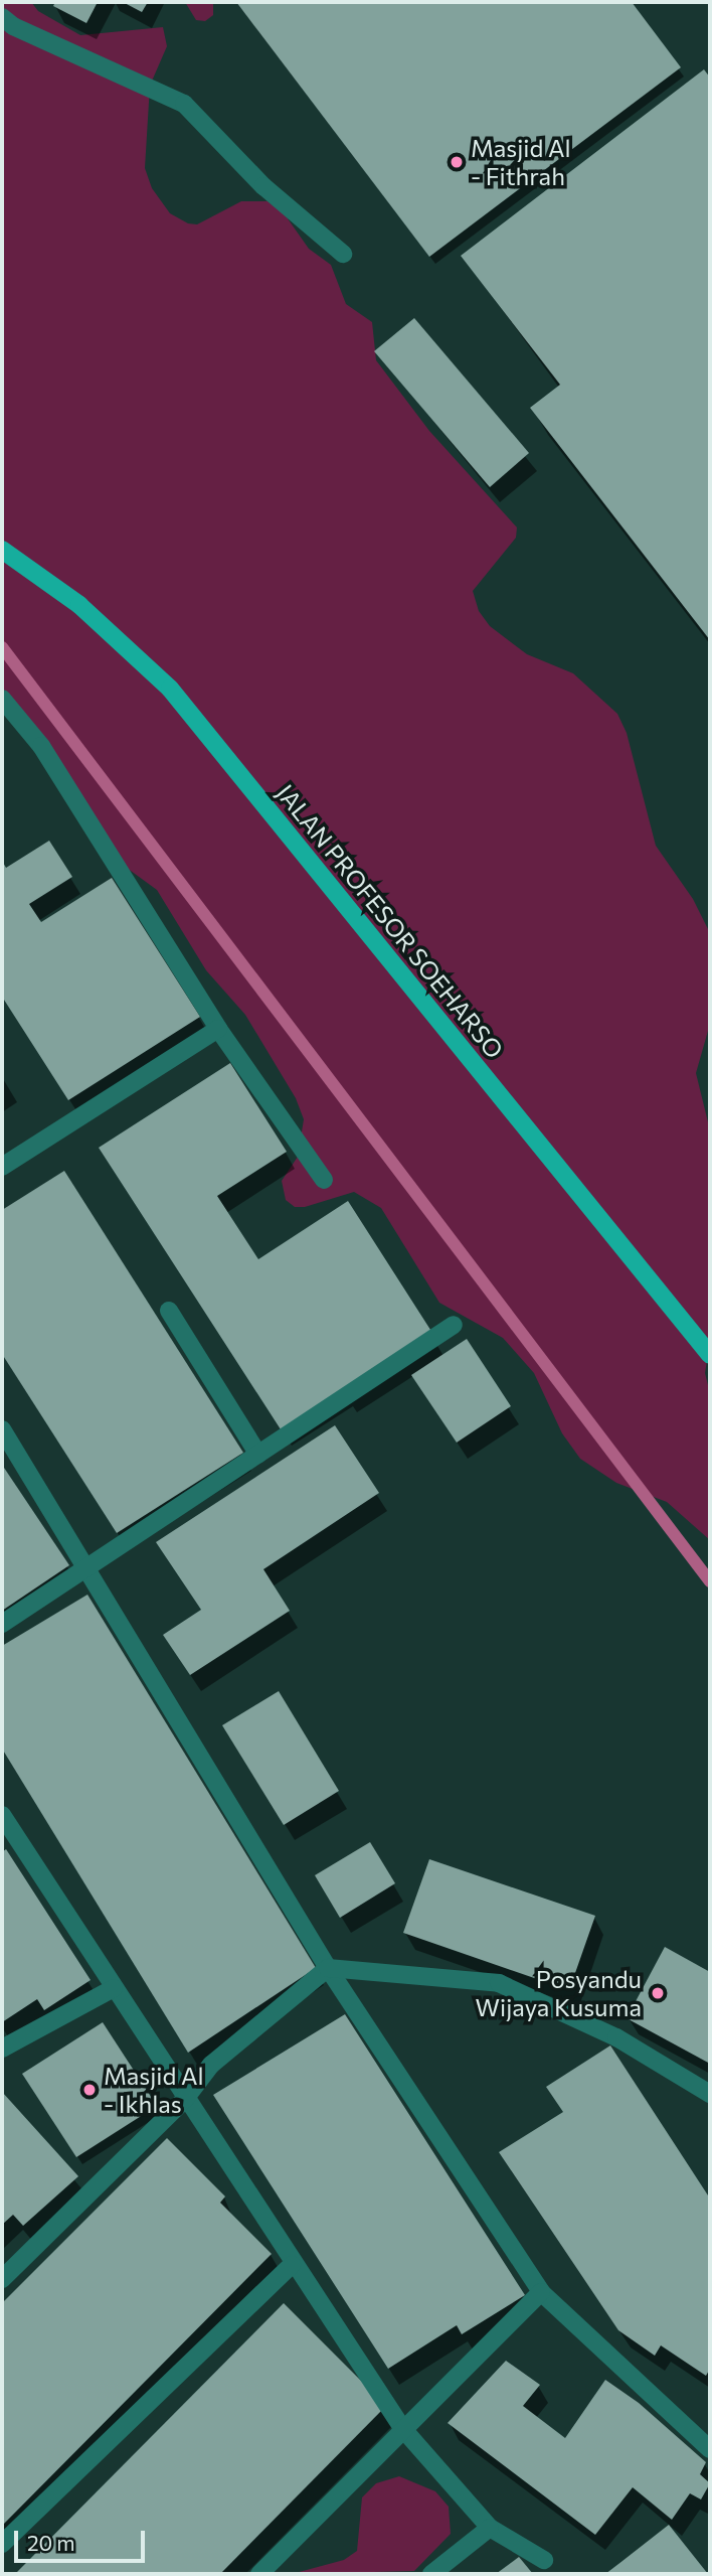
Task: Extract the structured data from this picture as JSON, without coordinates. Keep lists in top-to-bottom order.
{
  "streets": {
    "main road": ["JALAN PROFESOR SOEHARSO"]
  },
  "places": ["Masjid Al - Fithrah", "Posyandu Wijaya Kusuma", "Masjid Al - Ikhlas"],
  "scale_bar": "20 m"
}
